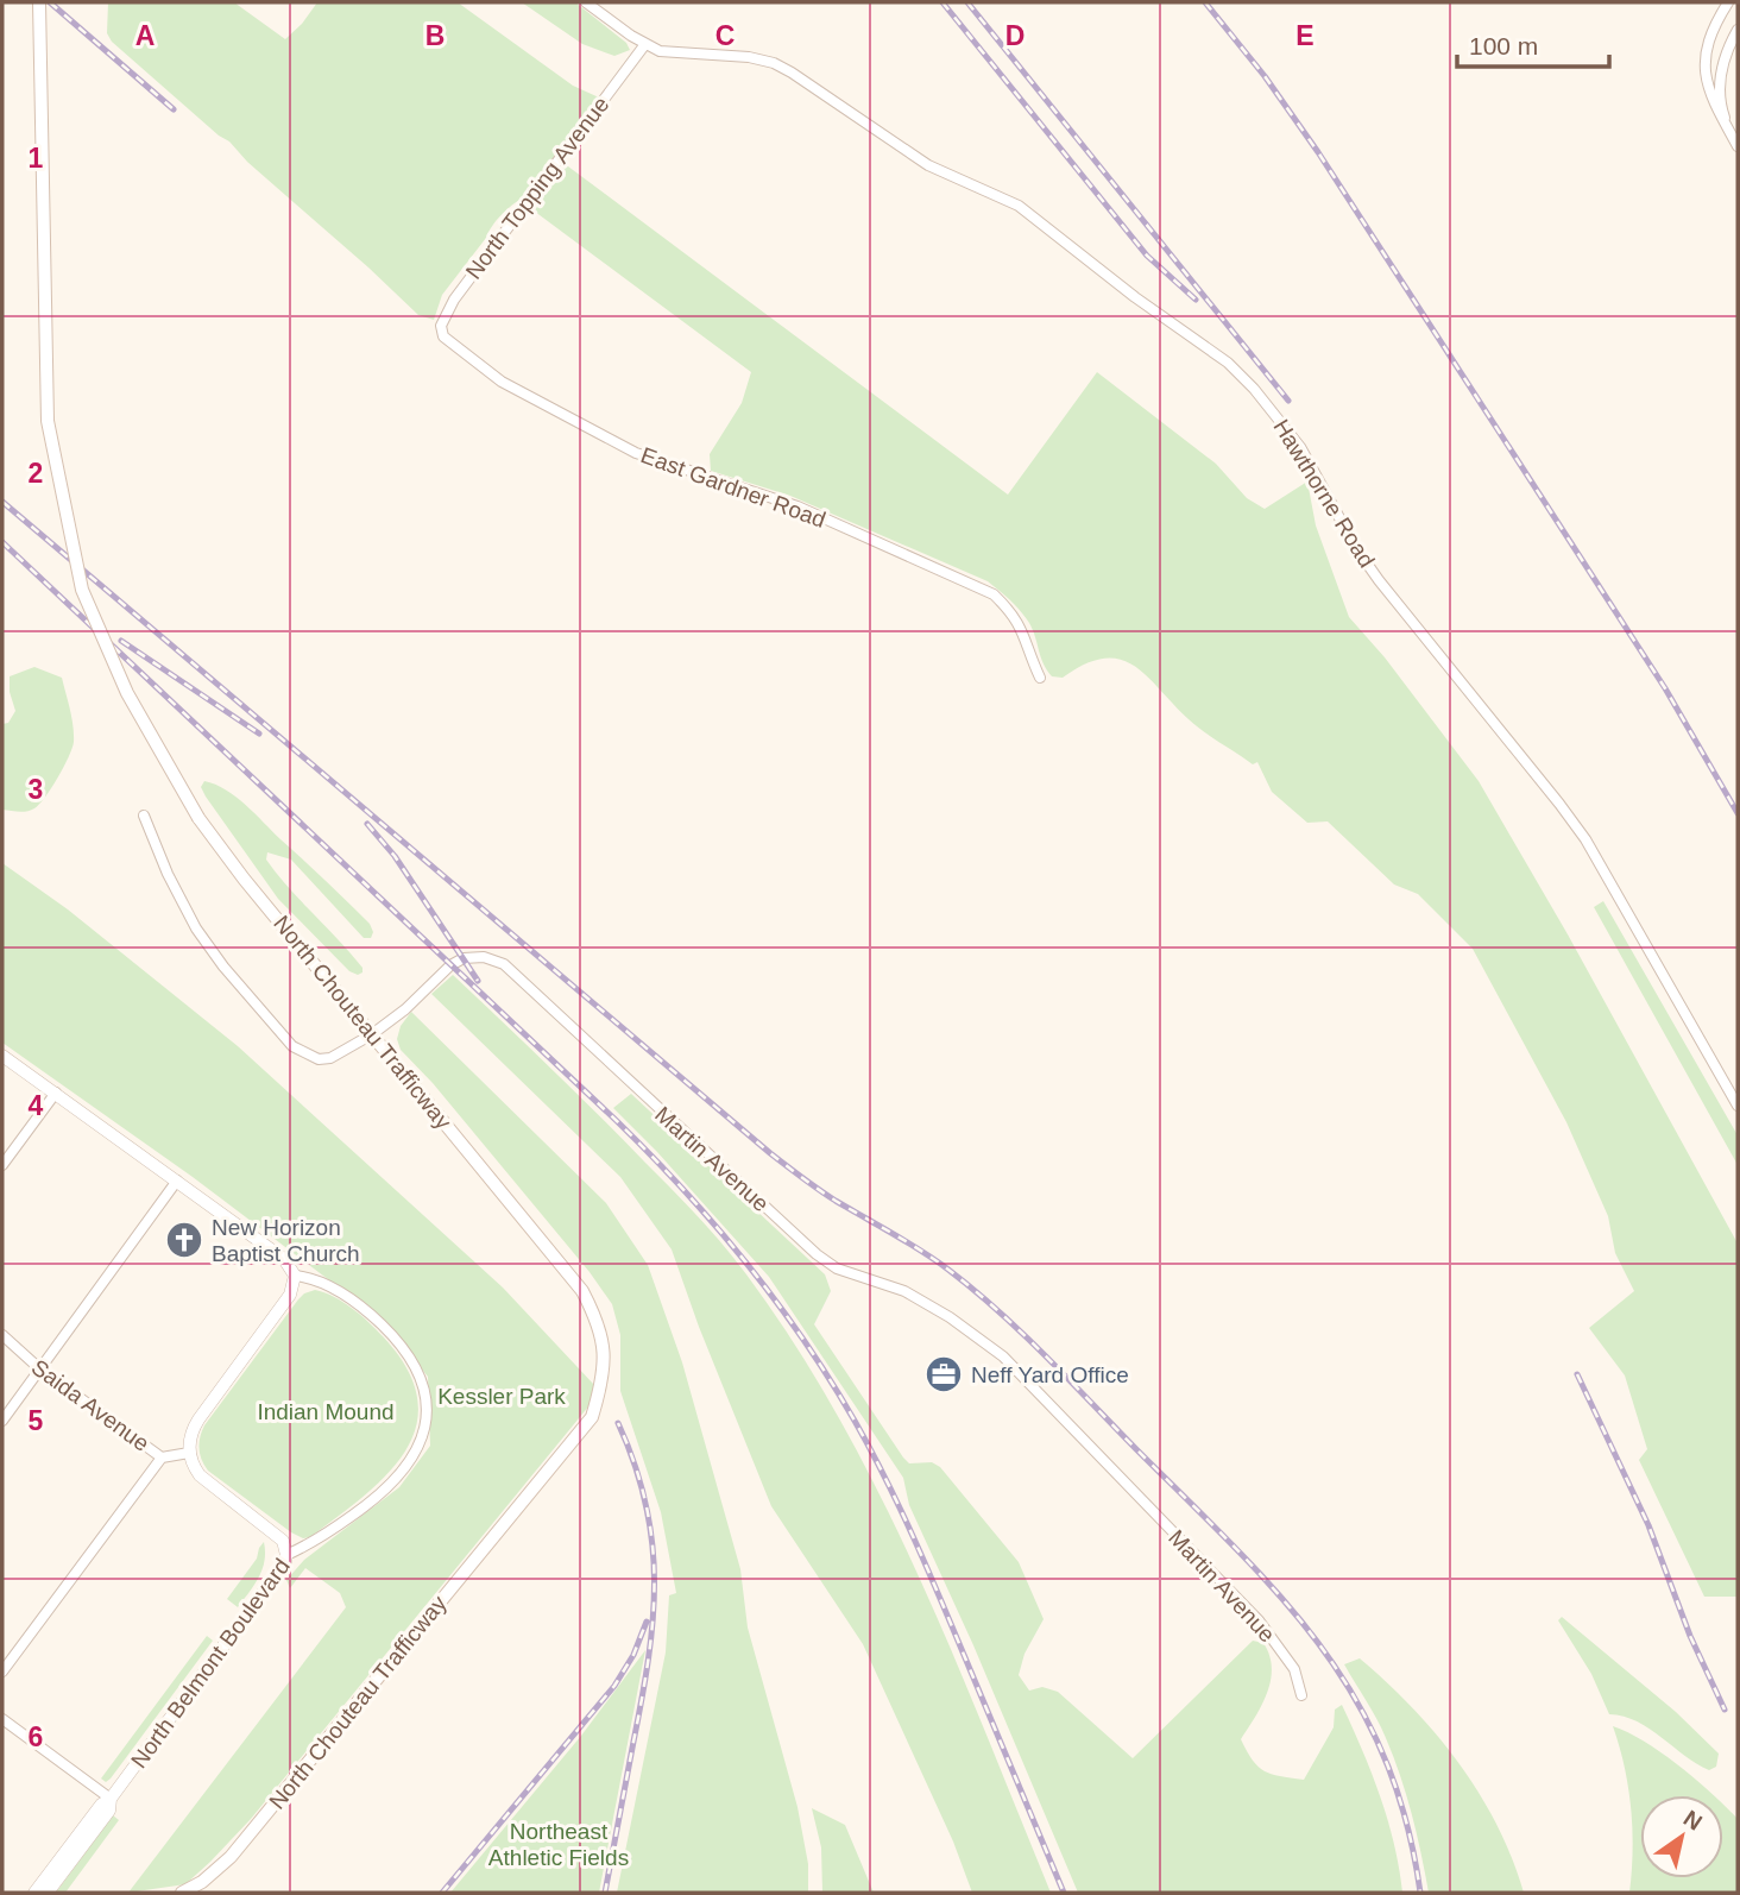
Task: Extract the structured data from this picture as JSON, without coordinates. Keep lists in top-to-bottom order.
{
  "streets": {
    "main road": ["North Chouteau Trafficway"],
    "street": [
      "North Topping Avenue",
      "East Gardner Road",
      "Hawthorne Road",
      "Martin Avenue",
      "Saida Avenue",
      "North Belmont Boulevard"
    ]
  },
  "crossings": [
    ["North Topping Avenue", "East Gardner Road"],
    ["North Topping Avenue", "Hawthorne Road"],
    ["North Chouteau Trafficway", "Martin Avenue"],
    ["Saida Avenue", "North Belmont Boulevard"]
  ],
  "parks": ["Kessler Park", "Indian Mound", "Northeast Athletic Fields"],
  "places": {
    "church": ["New Horizon Baptist Church"],
    "office": ["Neff Yard Office"]
  },
  "scale_bar": "100 m",
  "north": "top right",
  "grid": {
    "columns": [
      "A",
      "B",
      "C",
      "D",
      "E"
    ],
    "rows": [
      "1",
      "2",
      "3",
      "4",
      "5",
      "6"
    ]
  }
}
